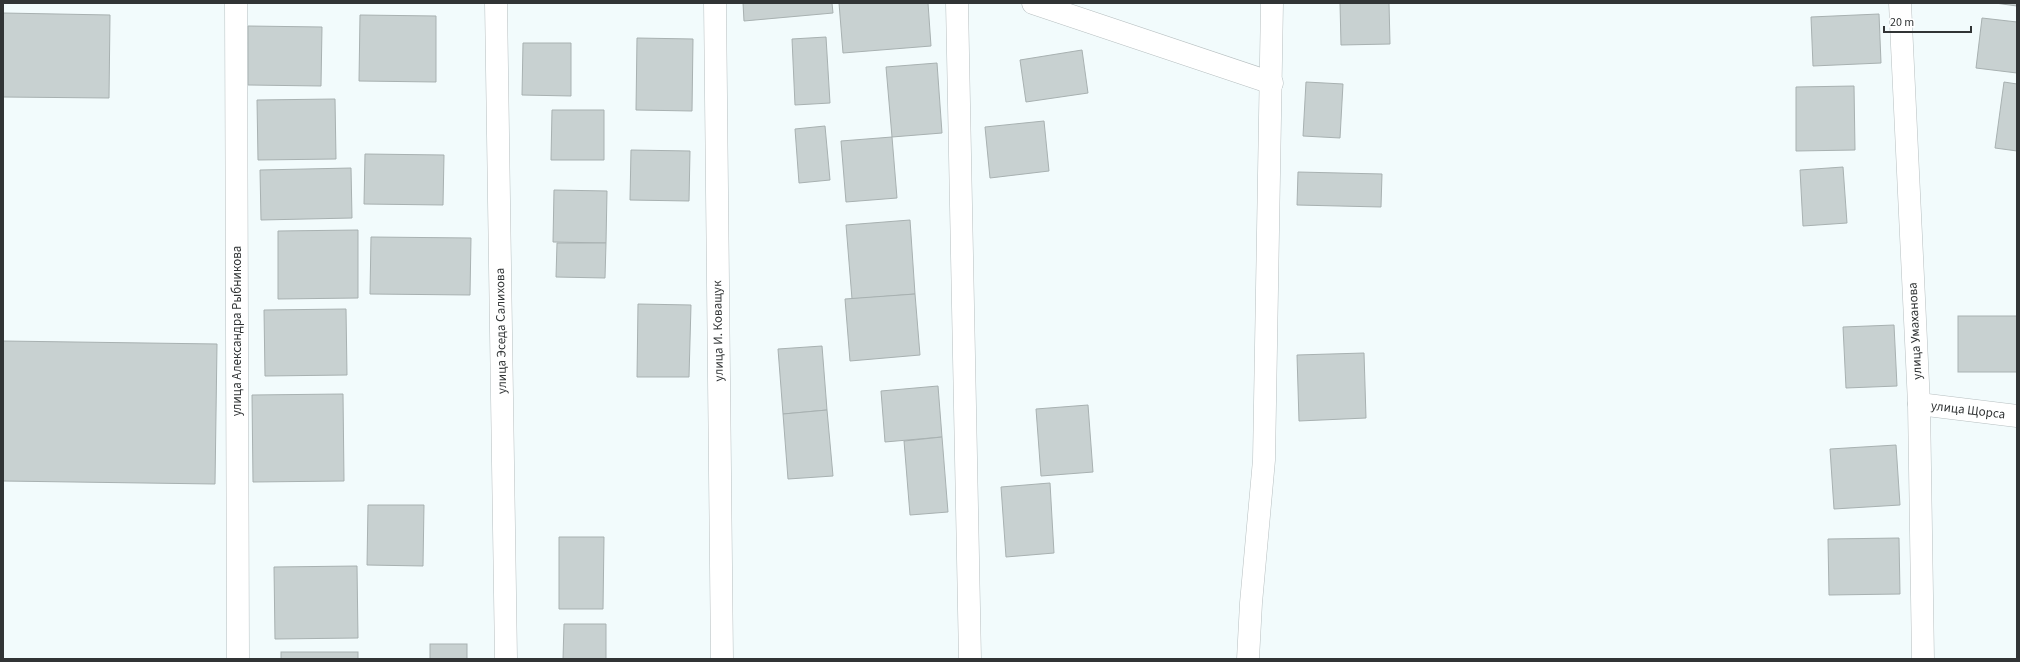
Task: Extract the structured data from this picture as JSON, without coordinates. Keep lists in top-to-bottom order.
{
  "streets": {
    "street": [
      "улица Александра Рыбникова",
      "улица Эседа Салихова",
      "улица И. Коващук",
      "улица Умаханова",
      "улица Щорса"
    ]
  },
  "crossings": [
    ["улица Умаханова", "улица Щорса"]
  ],
  "scale_bar": "20 m"
}
